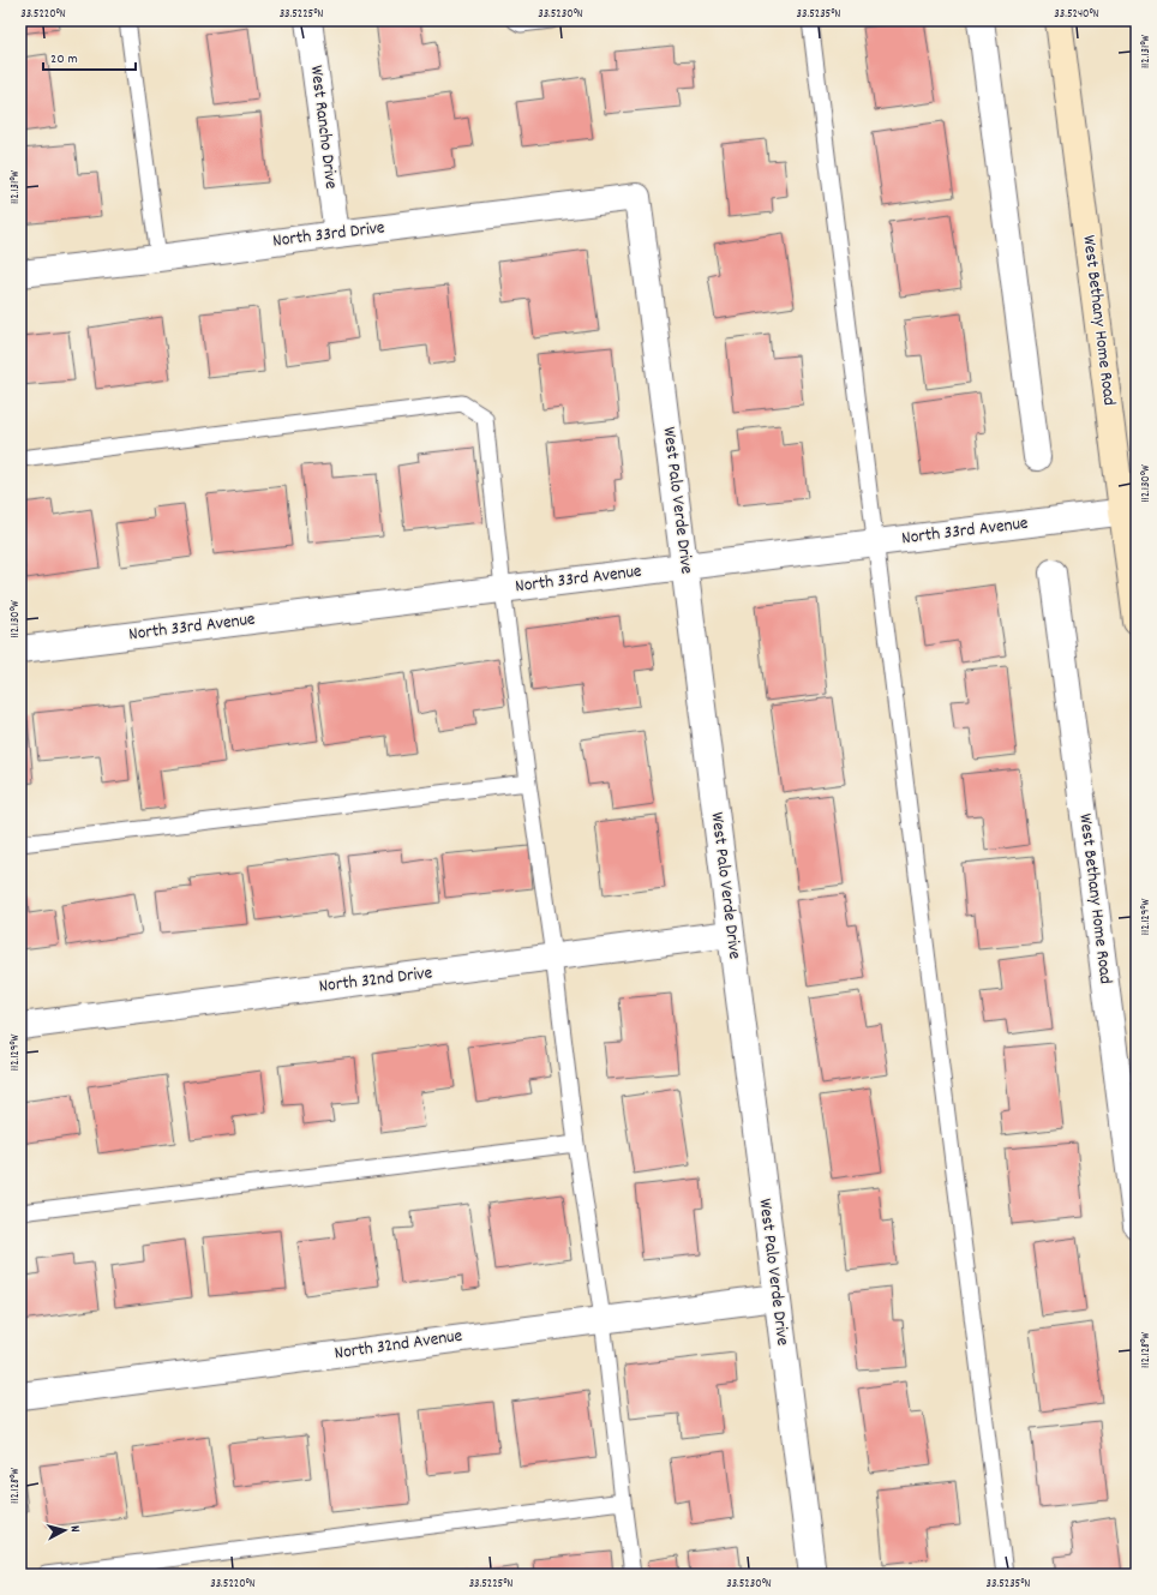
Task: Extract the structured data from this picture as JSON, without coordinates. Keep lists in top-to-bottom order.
{
  "streets": {
    "main road": ["West Bethany Home Road"],
    "street": [
      "West Rancho Drive",
      "North 33rd Drive",
      "West Palo Verde Drive",
      "North 33rd Avenue",
      "North 32nd Drive",
      "North 32nd Avenue"
    ]
  },
  "crossings": [
    ["West Rancho Drive", "North 33rd Drive"],
    ["North 33rd Drive", "West Palo Verde Drive"],
    ["West Bethany Home Road", "North 33rd Avenue"],
    ["West Palo Verde Drive", "North 33rd Avenue"],
    ["West Palo Verde Drive", "North 32nd Drive"],
    ["West Palo Verde Drive", "North 32nd Avenue"]
  ],
  "scale_bar": "20 m",
  "north": "right",
  "coordinates": [
    "33.5220°N",
    "33.5225°N",
    "33.5230°N",
    "33.5235°N",
    "33.5240°N",
    "112.131°W",
    "112.130°W",
    "112.129°W",
    "112.128°W"
  ]
}
